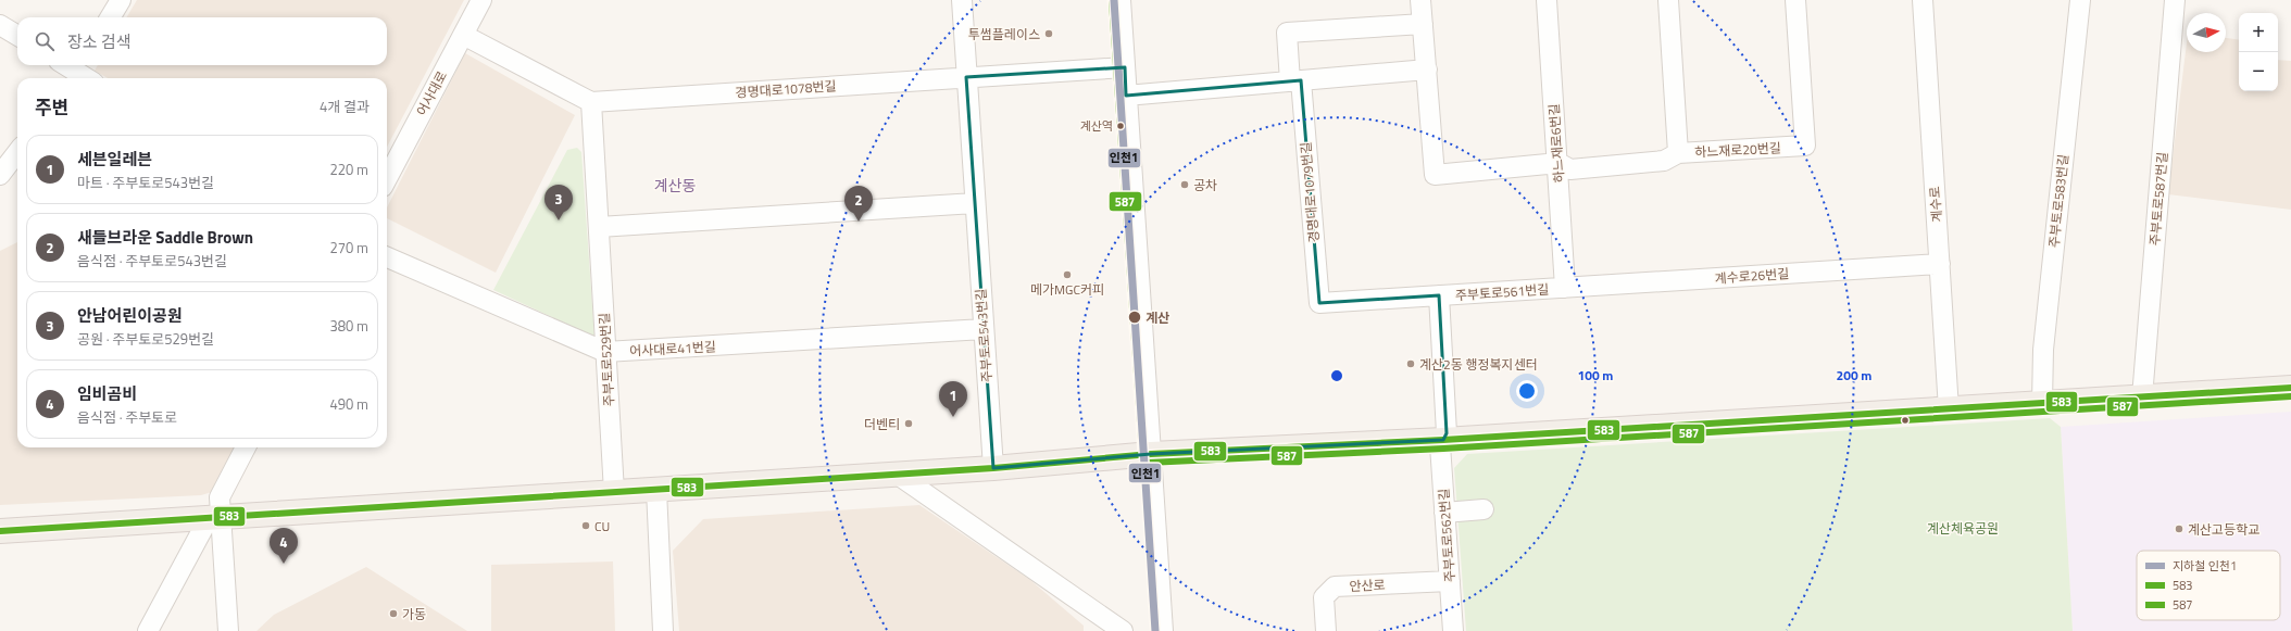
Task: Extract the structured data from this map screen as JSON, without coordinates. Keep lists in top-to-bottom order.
{
  "streets": {
    "street": [
      "경명대로1078번길",
      "어사대로",
      "하느재로6번길",
      "하느재로20번길",
      "경명대로1079번길",
      "주부토로587번길",
      "주부토로583번길",
      "계수로",
      "계수로26번길",
      "주부토로561번길",
      "주부토로543번길",
      "어사대로41번길",
      "주부토로529번길",
      "주부토로562번길",
      "안산로"
    ]
  },
  "crossings": [
    ["경명대로1078번길", "주부토로543번길"],
    ["경명대로1078번길", "주부토로529번길"],
    ["하느재로6번길", "계수로26번길"],
    ["하느재로6번길", "주부토로561번길"],
    ["경명대로1079번길", "주부토로561번길"],
    ["계수로", "계수로26번길"],
    ["계수로26번길", "주부토로561번길"],
    ["주부토로561번길", "주부토로562번길"],
    ["주부토로543번길", "어사대로41번길"],
    ["어사대로41번길", "주부토로529번길"],
    ["주부토로562번길", "안산로"]
  ],
  "districts": ["계산동"],
  "parks": ["계산체육공원"],
  "places": [
    "투썸플레이스",
    "계산역",
    "공차",
    "메가MGC커피",
    "계산",
    "계산2동 행정복지센터",
    "더벤티",
    "CU",
    "계산고등학교",
    "가동"
  ],
  "lines": ["metro line 인천1", "transit line 587", "transit line 583"],
  "legend": ["지하철 인천1", "583", "587"],
  "north": "right",
  "page": {
    "map_buttons": ["+", "−"],
    "search": "장소 검색",
    "heading": ["주변", "4개 결과"],
    "list": [
      {
        "mark": "1",
        "name": "세븐일레븐",
        "note": "마트 · 주부토로543번길",
        "value": "220 m"
      },
      {
        "mark": "2",
        "name": "새들브라운 Saddle Brown",
        "note": "음식점 · 주부토로543번길",
        "value": "270 m"
      },
      {
        "mark": "3",
        "name": "안남어린이공원",
        "note": "공원 · 주부토로529번길",
        "value": "380 m"
      },
      {
        "mark": "4",
        "name": "임비곰비",
        "note": "음식점 · 주부토로",
        "value": "490 m"
      }
    ],
    "pins": [
      "3",
      "2",
      "1",
      "4"
    ]
  },
  "rings": ["100 m", "200 m"]
}
